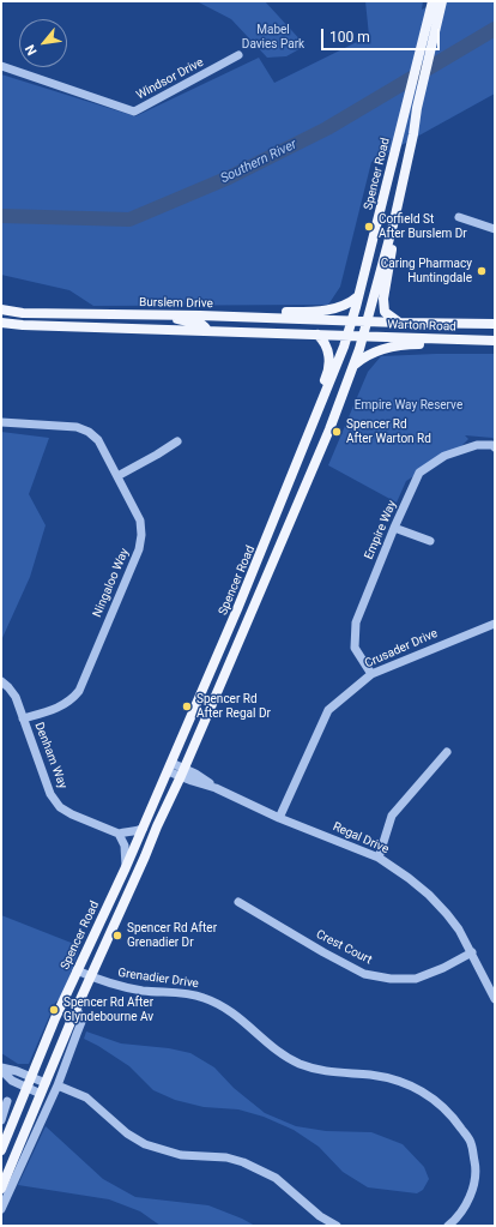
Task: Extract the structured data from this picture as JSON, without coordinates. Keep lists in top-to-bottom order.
{
  "streets": {
    "main road": ["Spencer Road", "Burslem Drive", "Warton Road"],
    "street": [
      "Windsor Drive",
      "Empire Way",
      "Ningaloo Way",
      "Crusader Drive",
      "Denham Way",
      "Regal Drive",
      "Crest Court",
      "Grenadier Drive"
    ]
  },
  "crossings": [
    ["Spencer Road", "Burslem Drive"],
    ["Spencer Road", "Warton Road"],
    ["Spencer Road", "Regal Drive"],
    ["Spencer Road", "Grenadier Drive"],
    ["Burslem Drive", "Warton Road"],
    ["Empire Way", "Crusader Drive"],
    ["Ningaloo Way", "Denham Way"],
    ["Crusader Drive", "Regal Drive"],
    ["Regal Drive", "Crest Court"]
  ],
  "water": ["Southern River"],
  "parks": ["Mabel Davies Park", "Empire Way Reserve"],
  "places": [
    "Corfield St After Burslem Dr",
    "Caring Pharmacy Huntingdale",
    "Spencer Rd After Warton Rd",
    "Spencer Rd After Regal Dr",
    "Spencer Rd After Grenadier Dr",
    "Spencer Rd After Glyndebourne Av"
  ],
  "scale_bar": "100 m",
  "north": "bottom left"
}
